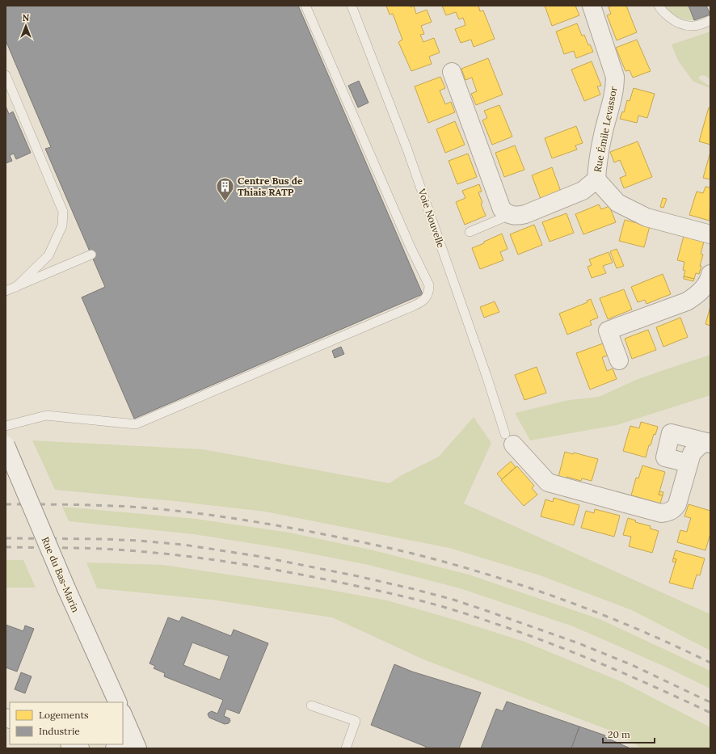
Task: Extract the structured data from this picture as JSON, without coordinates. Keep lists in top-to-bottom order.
{
  "streets": {
    "street": ["Rue Émile Levassor", "Rue du Bas-Marin"],
    "lane": ["Voie Nouvelle"]
  },
  "places": {
    "building": ["Centre Bus de Thiais RATP"]
  },
  "legend": ["Logements", "Industrie"],
  "scale_bar": "20 m",
  "north": "top"
}
